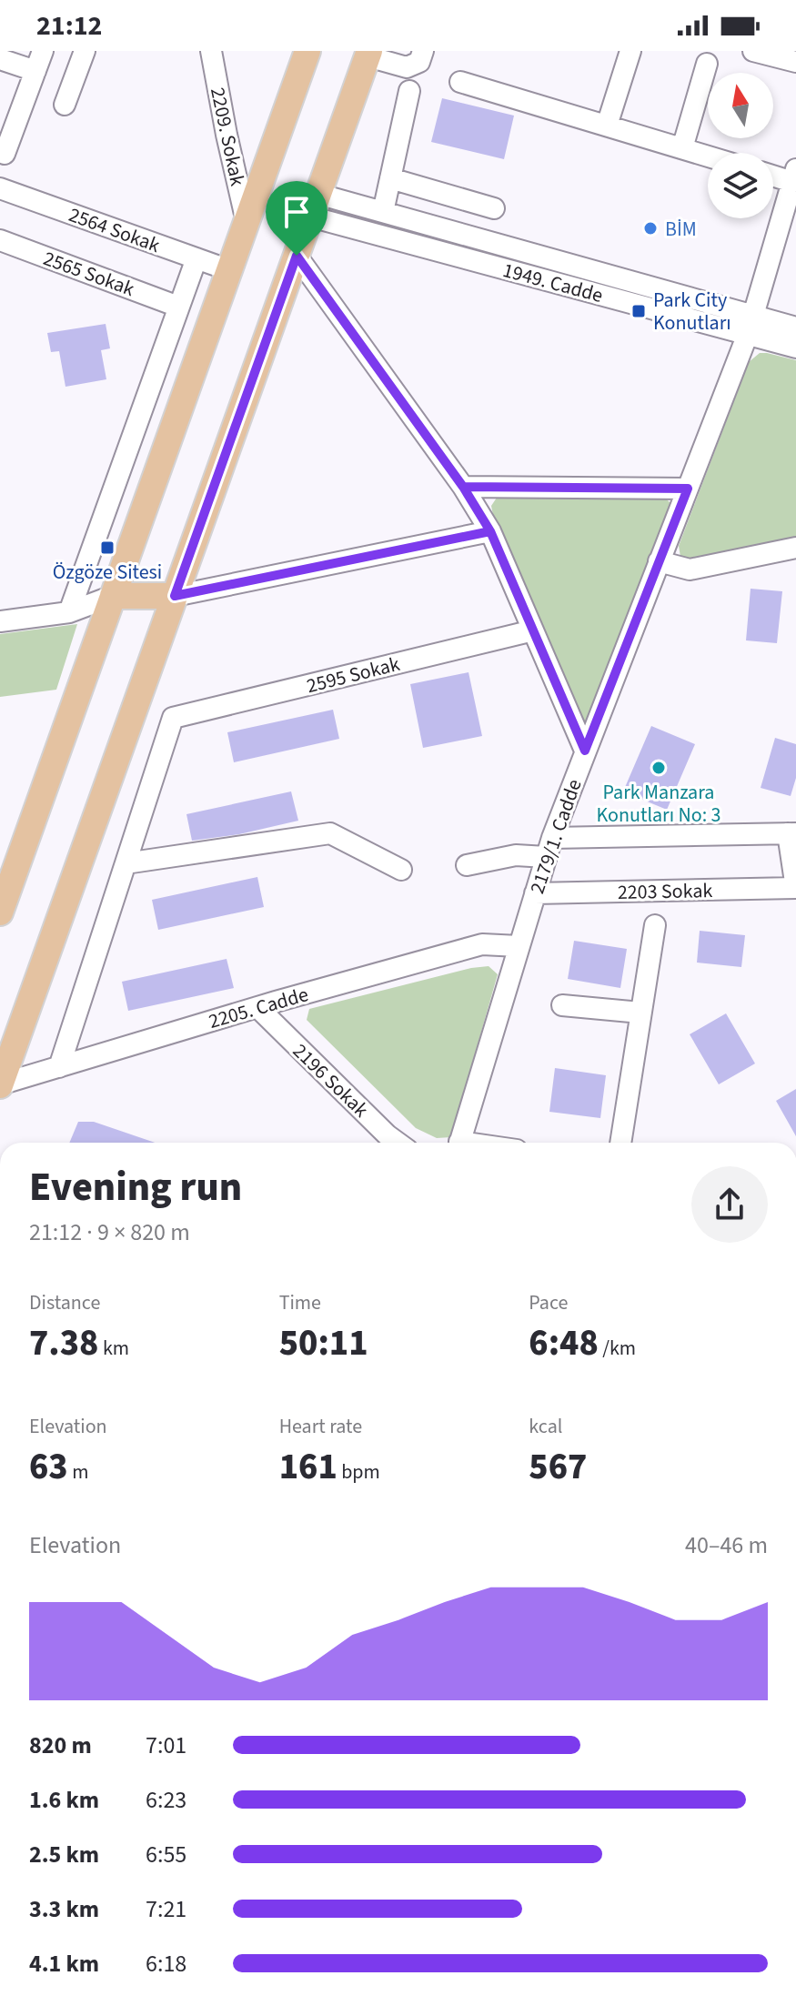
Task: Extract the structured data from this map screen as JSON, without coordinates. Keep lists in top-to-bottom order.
{
  "streets": {
    "street": [
      "2209. Sokak",
      "2564 Sokak",
      "2565 Sokak",
      "1949. Cadde",
      "2595 Sokak",
      "2179/1. Cadde",
      "2203 Sokak",
      "2205. Cadde",
      "2196 Sokak"
    ]
  },
  "crossings": [
    ["1949. Cadde", "2179/1. Cadde"],
    ["2179/1. Cadde", "2203 Sokak"],
    ["2179/1. Cadde", "2205. Cadde"],
    ["2205. Cadde", "2196 Sokak"]
  ],
  "places": {
    "other": ["BİM", "Park Manzara Konutları No: 3"],
    "transit": ["Park City Konutları", "Özgöze Sitesi"]
  },
  "north": "top",
  "page": {
    "status": "21:12",
    "heading": ["Evening run", "21:12 · 9 × 820 m"],
    "stats": [
      ["Distance", "7.38 km"],
      ["Time", "50:11"],
      ["Pace", "6:48 /km"],
      ["Elevation", "63 m"],
      ["Heart rate", "161 bpm"],
      ["kcal", "567"]
    ],
    "chart": ["Elevation", "40–46 m"],
    "list": [
      {
        "name": "820 m",
        "note": "7:01"
      },
      {
        "name": "1.6 km",
        "note": "6:23"
      },
      {
        "name": "2.5 km",
        "note": "6:55"
      },
      {
        "name": "3.3 km",
        "note": "7:21"
      },
      {
        "name": "4.1 km",
        "note": "6:18"
      }
    ]
  }
}
